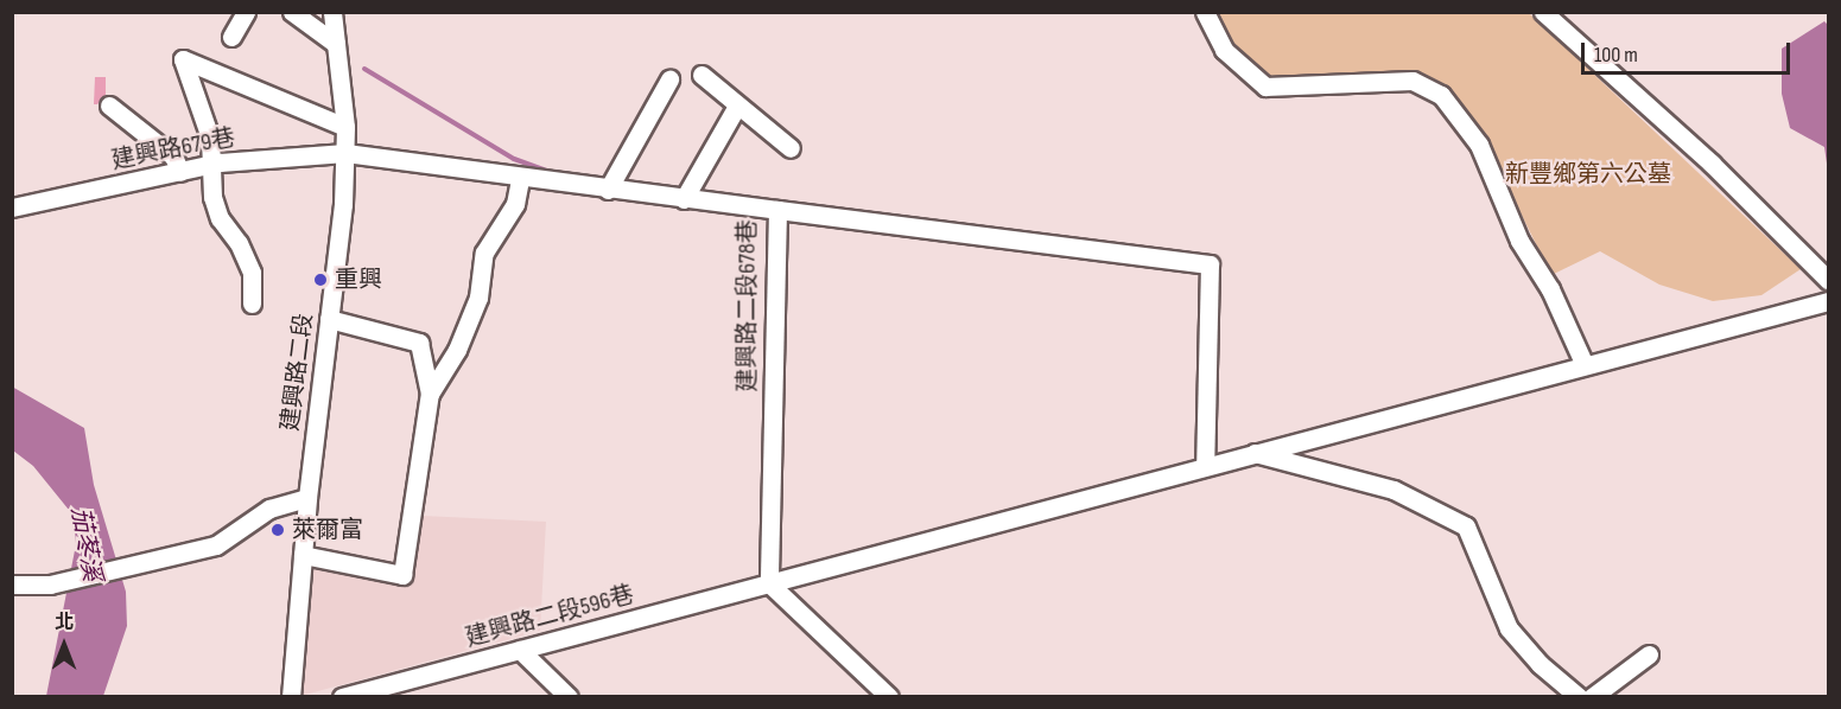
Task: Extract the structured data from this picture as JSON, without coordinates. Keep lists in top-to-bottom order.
{
  "streets": {
    "street": [
      "建興路679巷",
      "建興路二段678巷",
      "建興路二段",
      "建興路二段596巷"
    ]
  },
  "crossings": [
    ["建興路679巷", "建興路二段678巷"],
    ["建興路679巷", "建興路二段"],
    ["建興路二段678巷", "建興路二段"],
    ["建興路二段678巷", "建興路二段596巷"]
  ],
  "water": ["茄苳溪"],
  "parks": ["新豐鄉第六公墓"],
  "places": ["重興", "萊爾富"],
  "scale_bar": "100 m",
  "north": "top"
}
